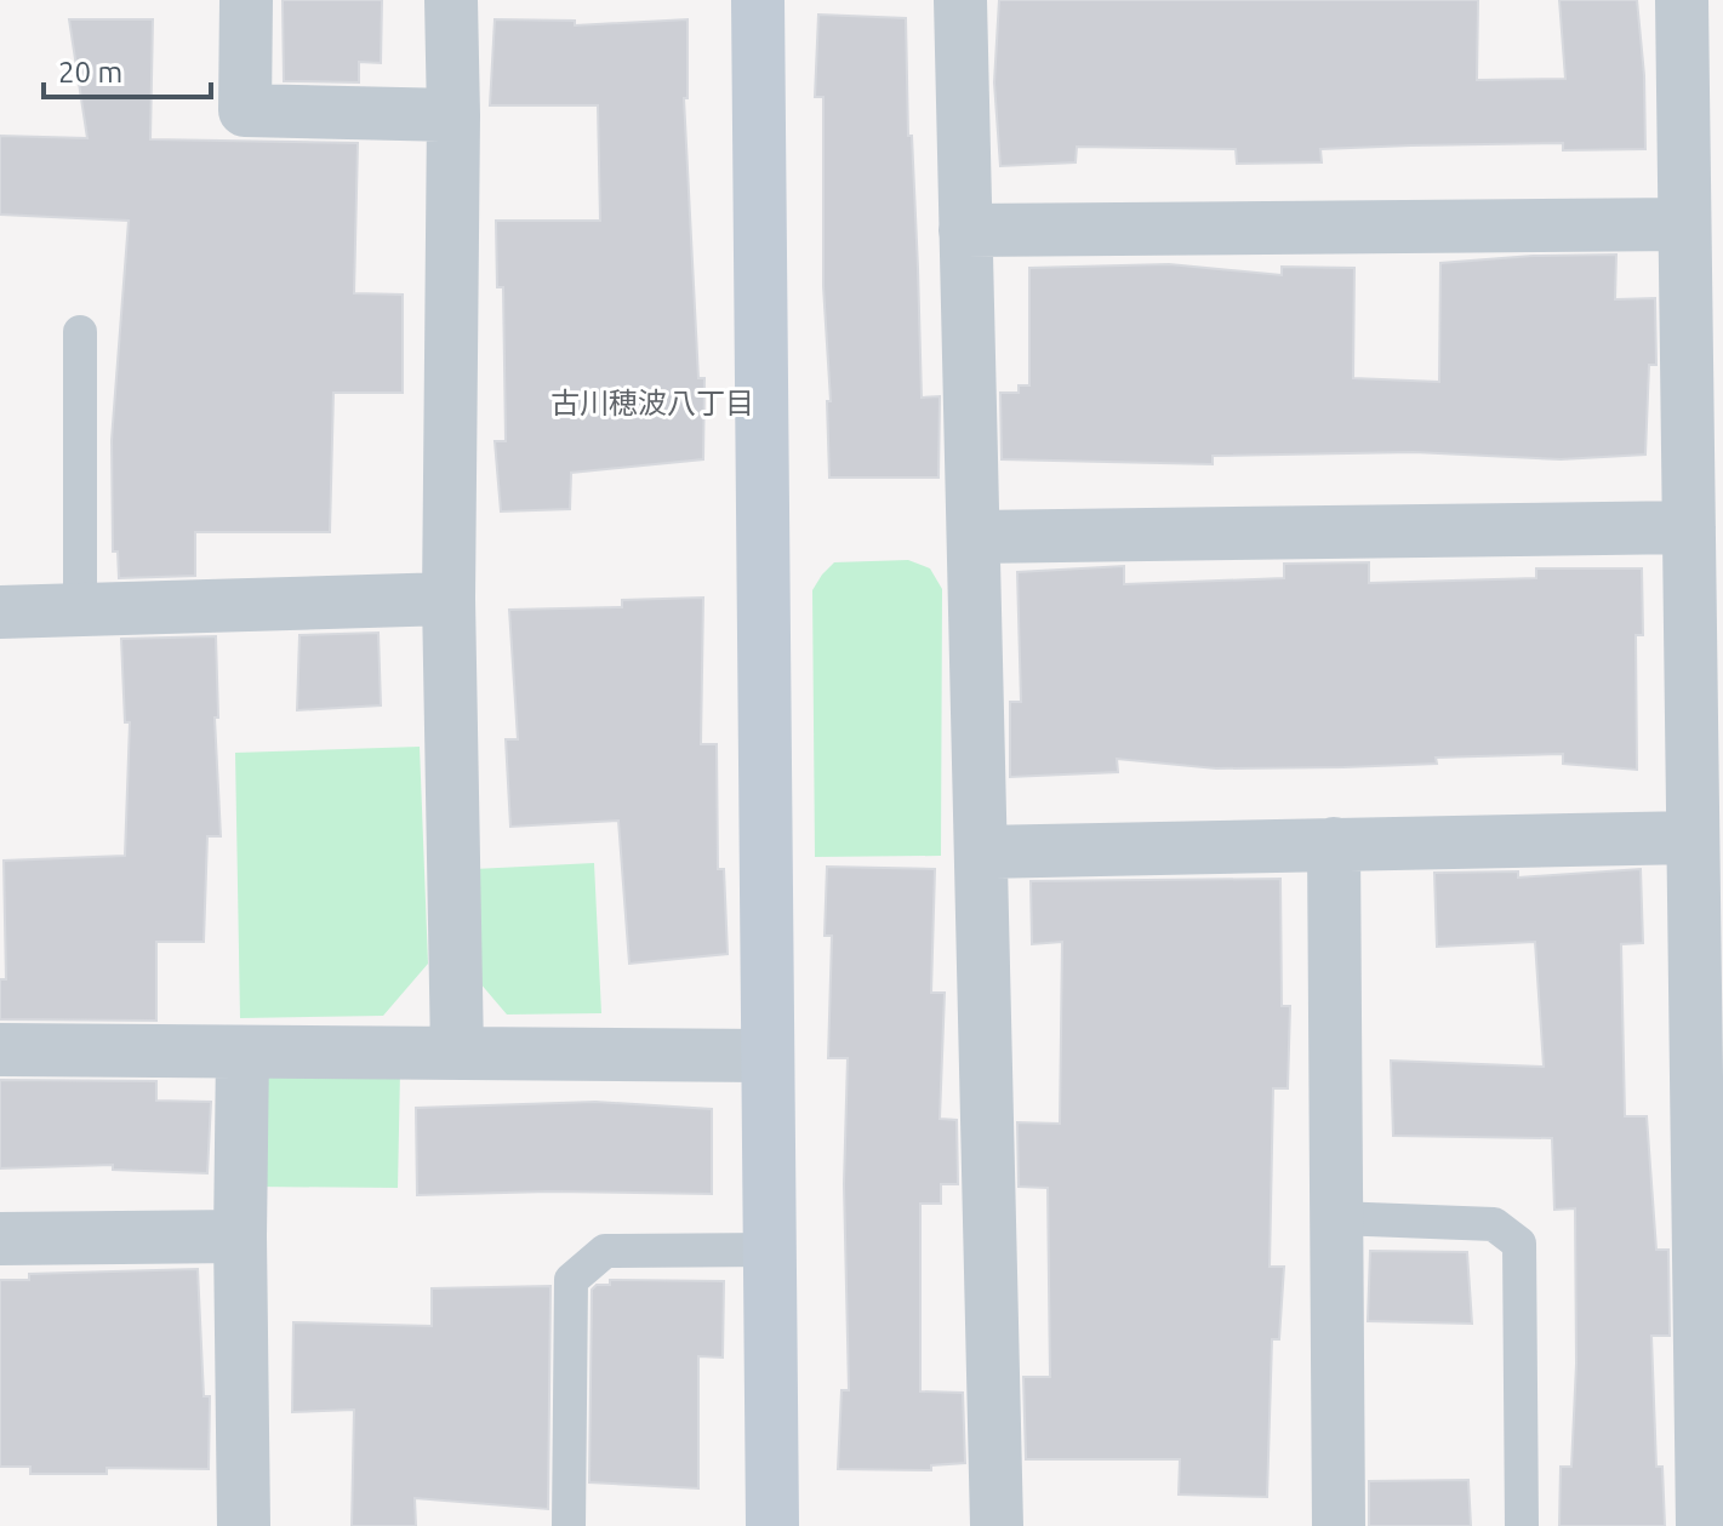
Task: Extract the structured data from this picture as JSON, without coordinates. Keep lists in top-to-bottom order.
{
  "districts": ["古川穂波八丁目"],
  "scale_bar": "20 m"
}
